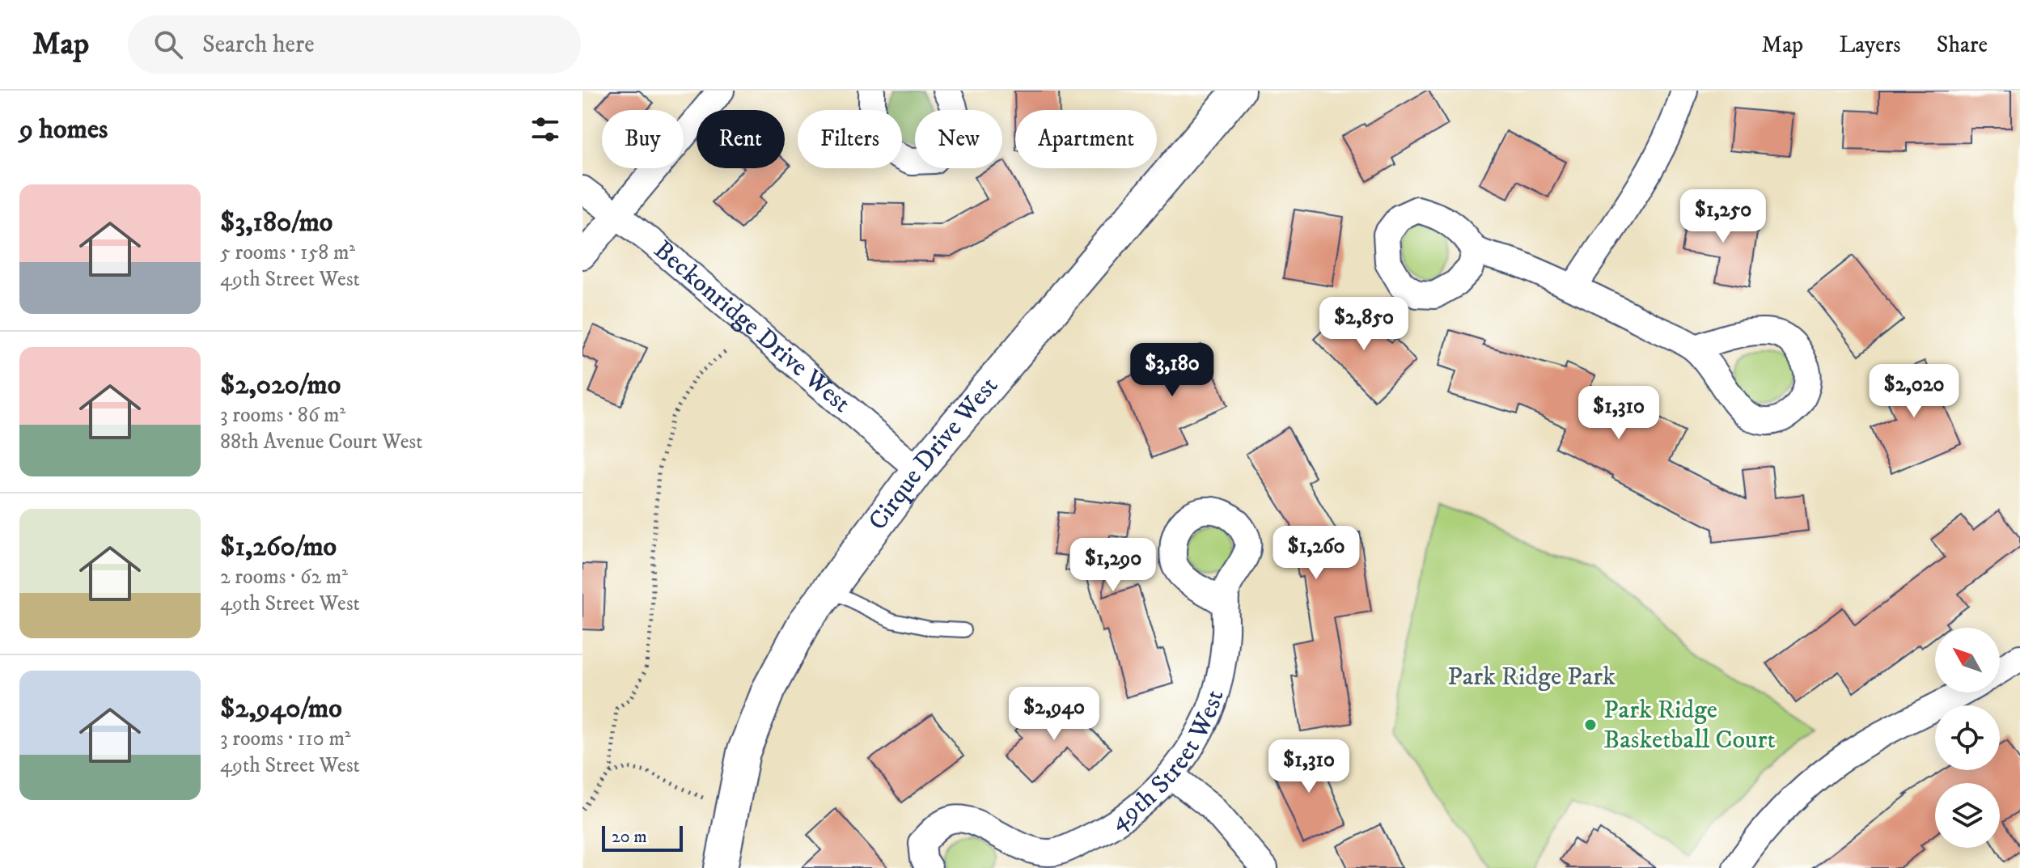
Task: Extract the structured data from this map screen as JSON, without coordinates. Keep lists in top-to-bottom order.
{
  "streets": {
    "street": ["Beckonridge Drive West", "Cirque Drive West", "49th Street West"]
  },
  "crossings": [
    ["Beckonridge Drive West", "Cirque Drive West"]
  ],
  "parks": ["Park Ridge Park"],
  "places": ["Park Ridge Basketball Court"],
  "scale_bar": "20 m",
  "north": "top left",
  "page": {
    "header": "Map",
    "search": "Search here",
    "nav": ["Map", "Layers", "Share"],
    "heading": "9 homes",
    "chip": [
      "Buy",
      "Rent",
      "Filters",
      "New",
      "Apartment"
    ],
    "list": [
      {
        "name": "$3,180/mo",
        "note": "5 rooms · 158 m² · 49th Street West"
      },
      {
        "name": "$2,020/mo",
        "note": "3 rooms · 86 m² · 88th Avenue Court West"
      },
      {
        "name": "$1,260/mo",
        "note": "2 rooms · 62 m² · 49th Street West"
      },
      {
        "name": "$2,940/mo",
        "note": "3 rooms · 110 m² · 49th Street West"
      }
    ],
    "price": [
      "$1,250",
      "$2,850",
      "$3,180",
      "$2,020",
      "$1,310",
      "$1,260",
      "$1,290",
      "$2,940",
      "$1,310"
    ],
    "scale": "20 m"
  }
}
